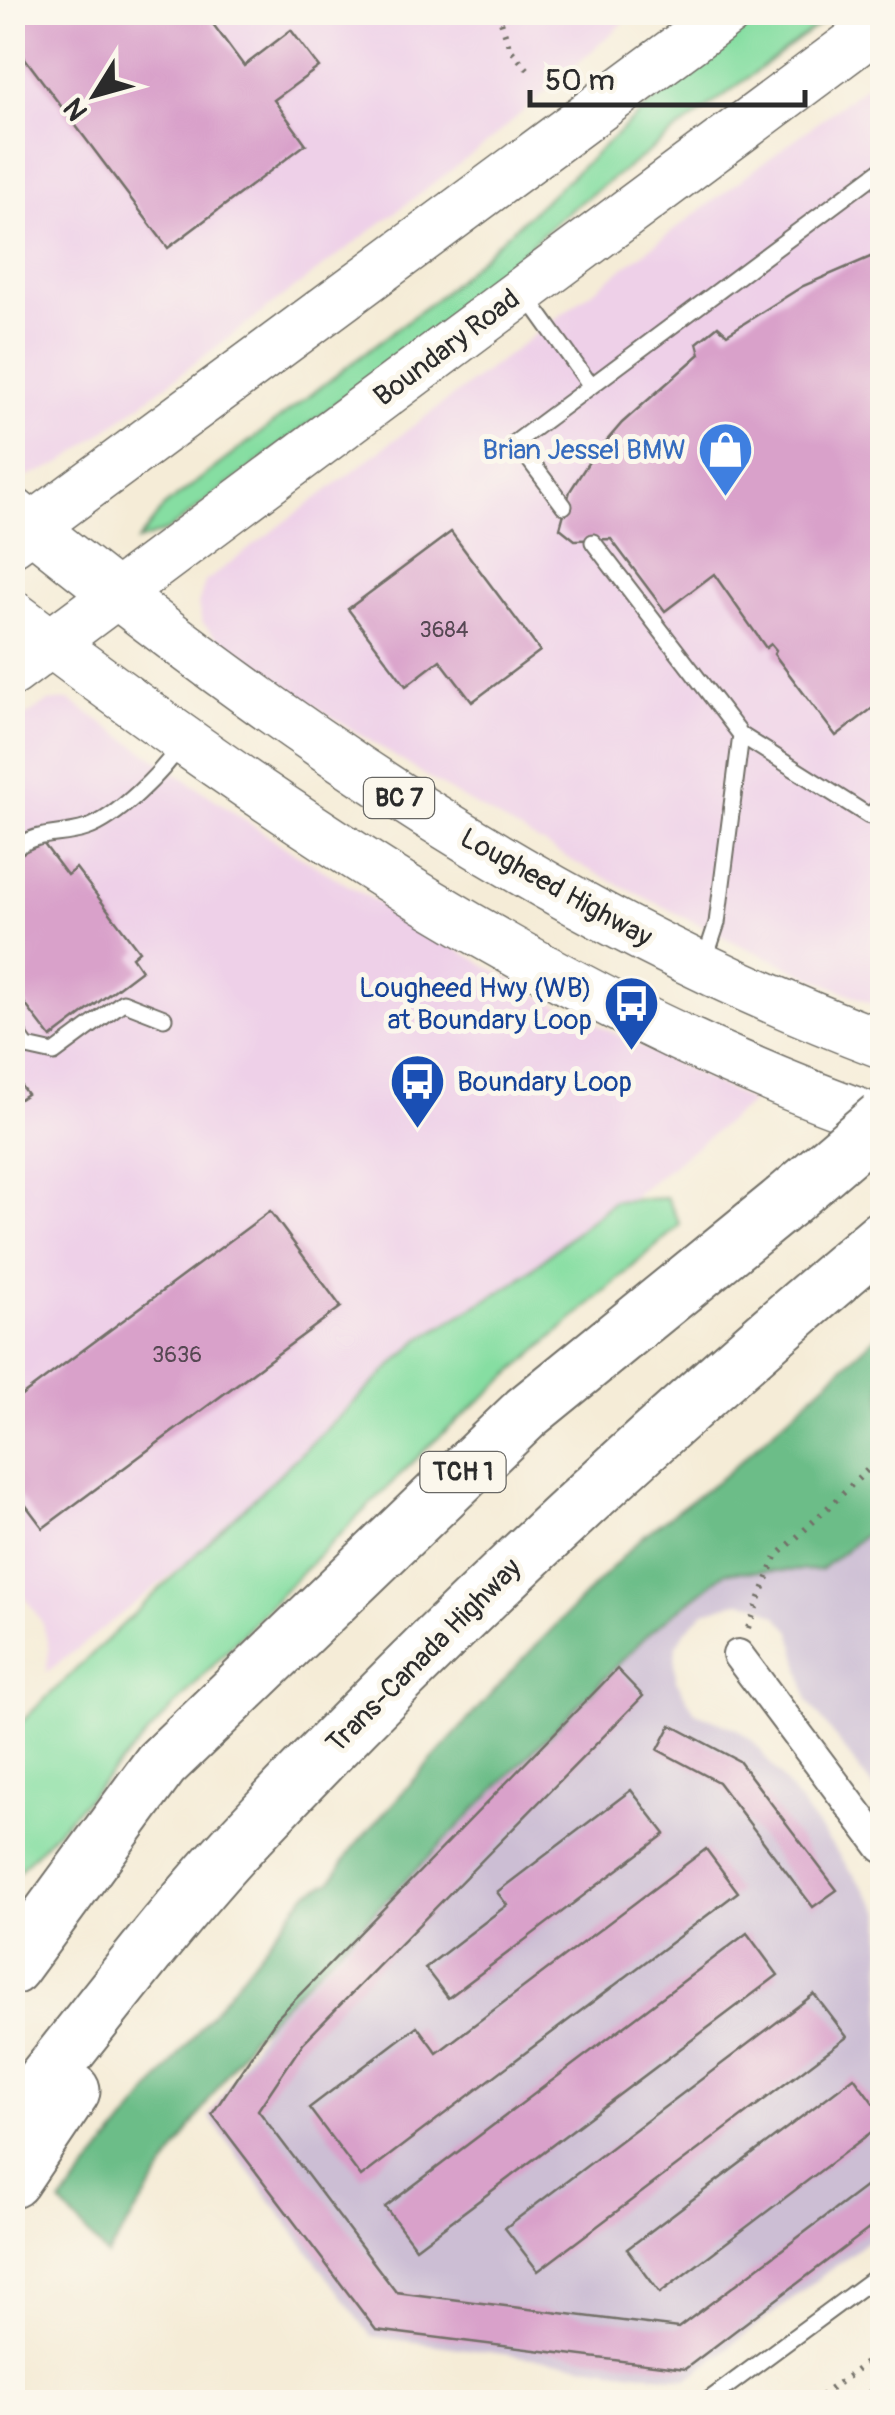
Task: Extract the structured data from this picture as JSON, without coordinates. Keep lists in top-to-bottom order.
{
  "streets": {
    "highway": ["TCH 1", "Trans-Canada Highway"],
    "main road": ["Boundary Road", "BC 7", "Lougheed Highway"]
  },
  "crossings": [
    ["Boundary Road", "BC 7"],
    ["Boundary Road", "Lougheed Highway"],
    ["BC 7", "TCH 1"]
  ],
  "places": {
    "shop": ["Brian Jessel BMW"],
    "bus stop": ["Lougheed Hwy (WB) at Boundary Loop", "Boundary Loop"]
  },
  "house_numbers": ["3684", "3636"],
  "scale_bar": "50 m",
  "north": "bottom left"
}
